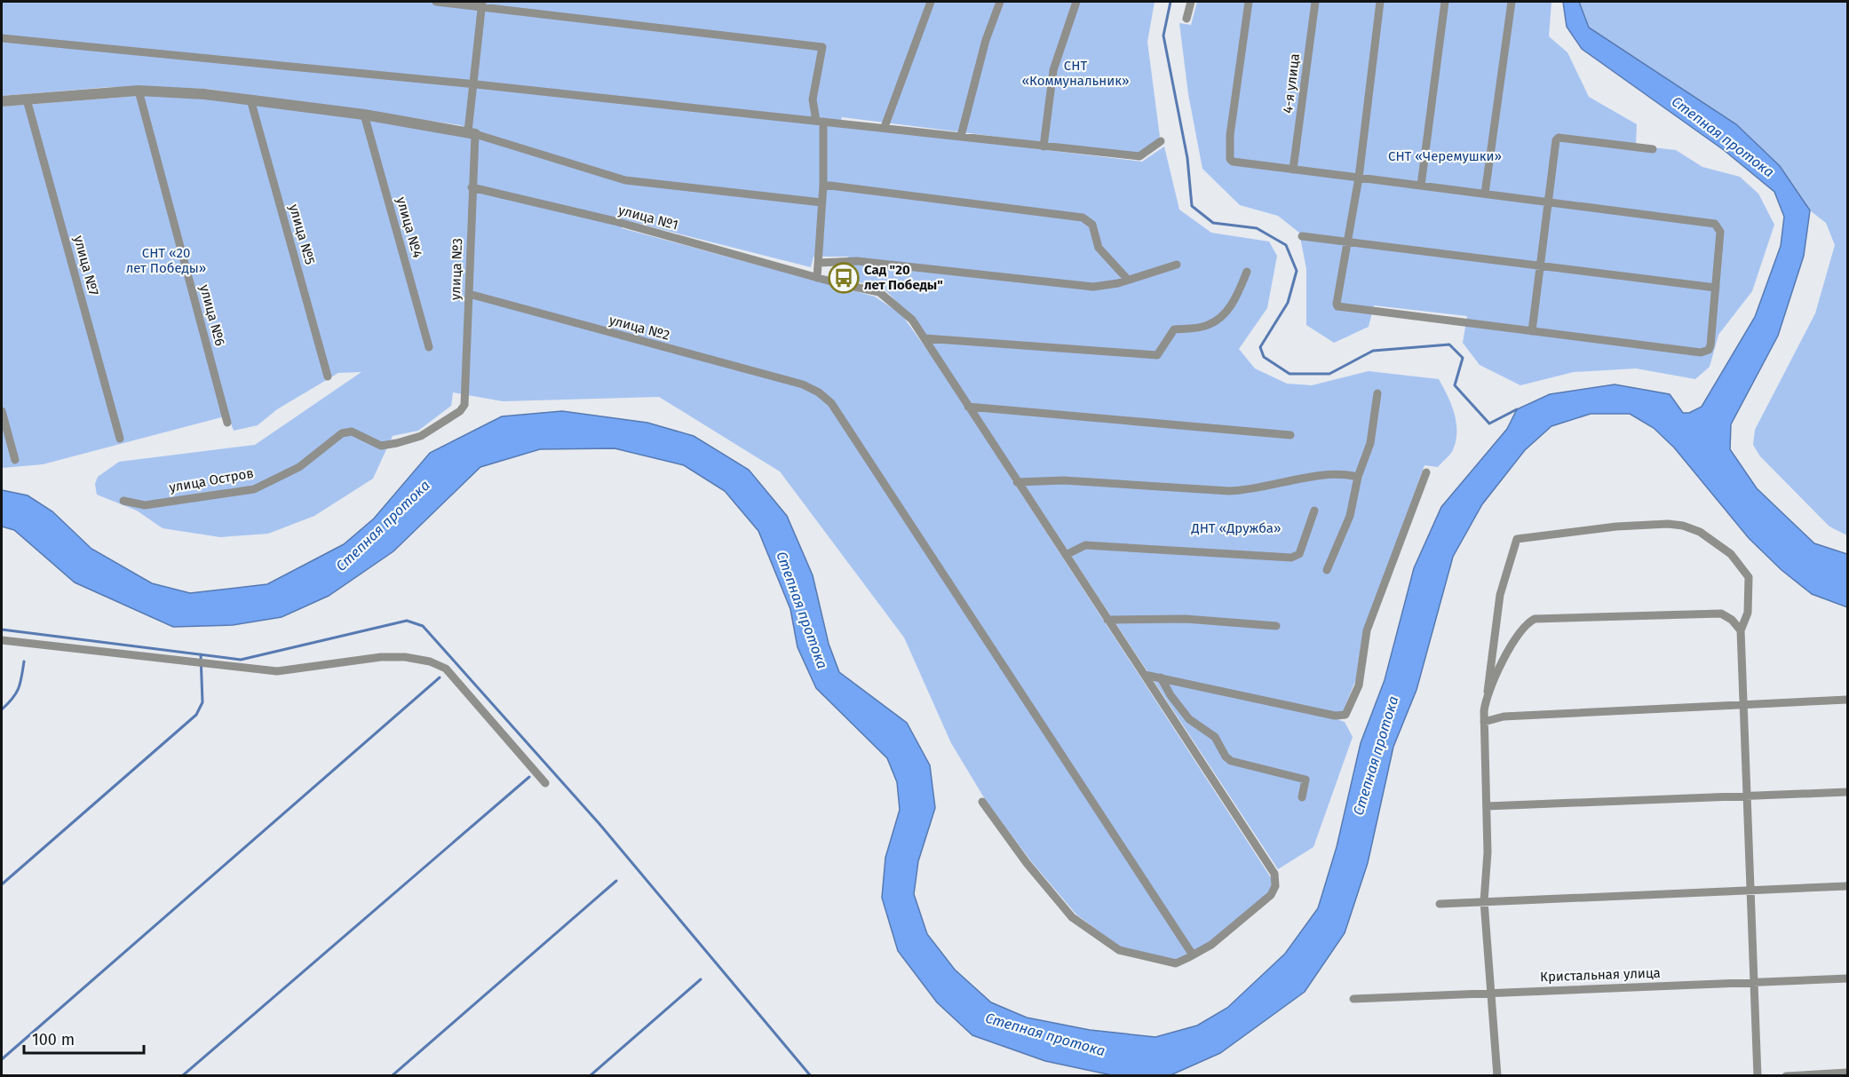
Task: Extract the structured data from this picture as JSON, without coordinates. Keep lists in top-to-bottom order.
{
  "streets": {
    "street": [
      "4-я улица",
      "улица №1",
      "улица №4",
      "улица №5",
      "улица №7",
      "улица №3",
      "улица №6",
      "улица №2",
      "улица Остров",
      "Кристальная улица"
    ]
  },
  "crossings": [
    ["улица №1", "улица №3"],
    ["улица №1", "улица №2"],
    ["улица №3", "улица №2"],
    ["улица №3", "улица Остров"]
  ],
  "water": ["Степная протока"],
  "parks": [
    "СНТ «Коммунальник»",
    "СНТ «Черемушки»",
    "СНТ «20 лет Победы»",
    "ДНТ «Дружба»"
  ],
  "places": {
    "bus stop": ["Сад \"20 лет Победы\""]
  },
  "scale_bar": "100 m"
}
